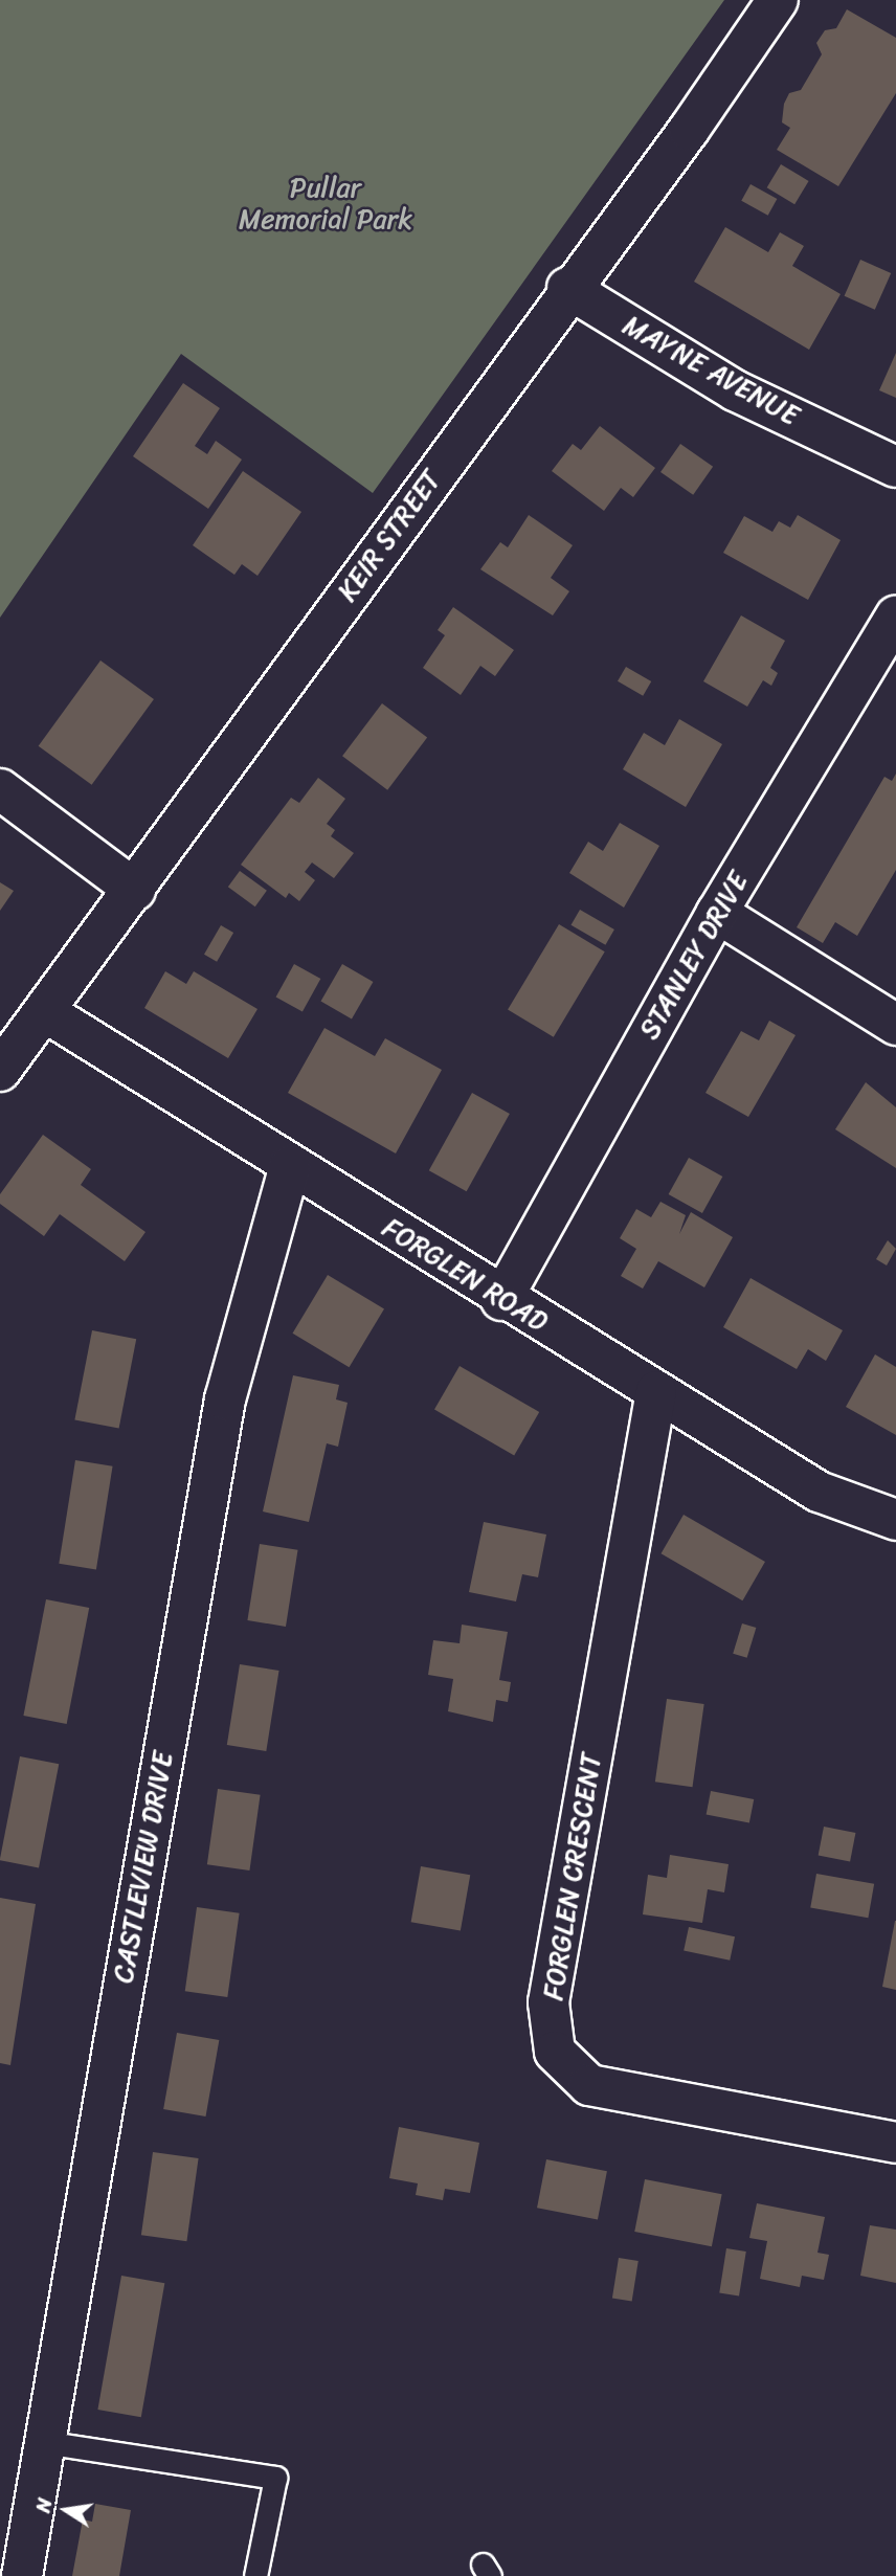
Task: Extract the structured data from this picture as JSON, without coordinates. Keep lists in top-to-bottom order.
{
  "streets": {
    "street": [
      "MAYNE AVENUE",
      "KEIR STREET",
      "STANLEY DRIVE",
      "FORGLEN ROAD",
      "CASTLEVIEW DRIVE",
      "FORGLEN CRESCENT"
    ]
  },
  "crossings": [
    ["MAYNE AVENUE", "KEIR STREET"],
    ["KEIR STREET", "FORGLEN ROAD"],
    ["STANLEY DRIVE", "FORGLEN ROAD"],
    ["FORGLEN ROAD", "CASTLEVIEW DRIVE"],
    ["FORGLEN ROAD", "FORGLEN CRESCENT"]
  ],
  "parks": ["Pullar Memorial Park"],
  "north": "left"
}
